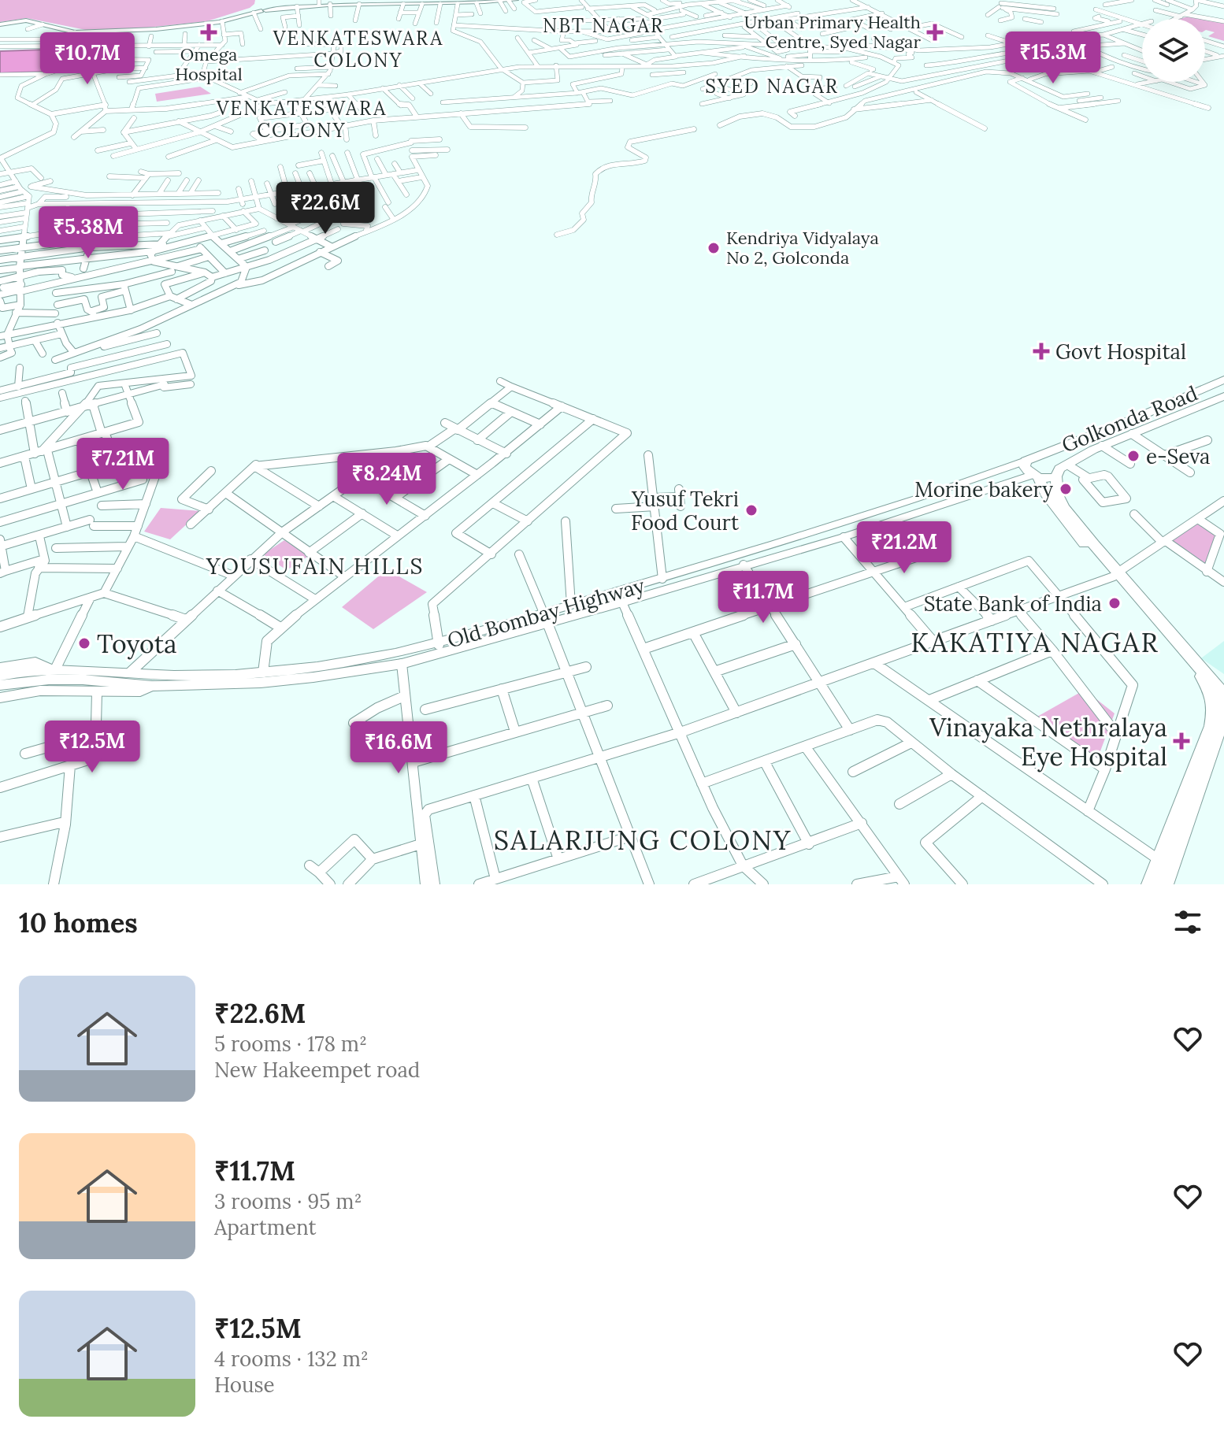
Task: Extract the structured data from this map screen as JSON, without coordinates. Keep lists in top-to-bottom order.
{
  "streets": {
    "highway": ["Golkonda Road"],
    "main road": ["Old Bombay Highway"]
  },
  "crossings": [
    ["Golkonda Road", "Old Bombay Highway"]
  ],
  "districts": [
    "NBT NAGAR",
    "VENKATESWARA COLONY",
    "SYED NAGAR",
    "VENKATESWARA COLONY",
    "YOUSUFAIN HILLS",
    "KAKATIYA NAGAR",
    "SALARJUNG COLONY"
  ],
  "places": {
    "health": [
      "Omega Hospital",
      "Urban Primary Health Centre, Syed Nagar",
      "Govt Hospital",
      "Vinayaka Nethralaya Eye Hospital"
    ],
    "other": [
      "Kendriya Vidyalaya No 2, Golconda",
      "e-Seva",
      "Morine bakery",
      "Yusuf Tekri Food Court",
      "State Bank of India",
      "Toyota"
    ]
  },
  "page": {
    "price": [
      "₹15.3M",
      "₹10.7M",
      "₹22.6M",
      "₹5.38M",
      "₹7.21M",
      "₹8.24M",
      "₹21.2M",
      "₹11.7M",
      "₹12.5M",
      "₹16.6M"
    ],
    "heading": "10 homes",
    "list": [
      {
        "name": "₹22.6M",
        "note": "5 rooms · 178 m² · New Hakeempet road"
      },
      {
        "name": "₹11.7M",
        "note": "3 rooms · 95 m² · Apartment"
      },
      {
        "name": "₹12.5M",
        "note": "4 rooms · 132 m² · House"
      }
    ]
  }
}
